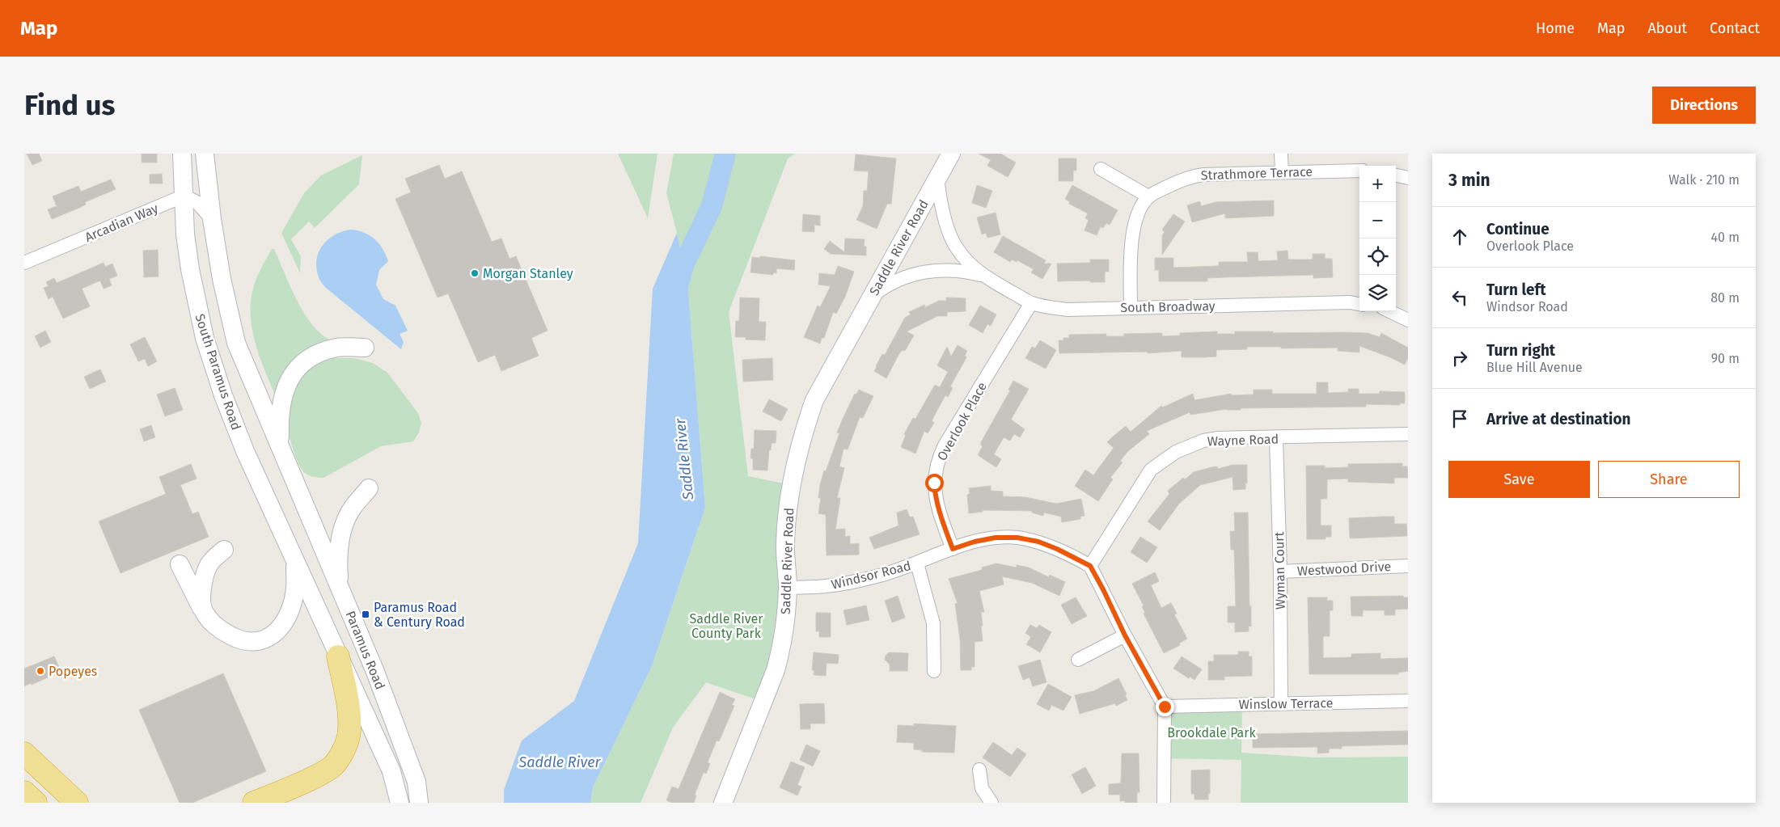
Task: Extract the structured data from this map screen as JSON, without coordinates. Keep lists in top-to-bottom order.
{
  "streets": {
    "main road": ["Saddle River Road", "South Paramus Road", "Paramus Road"],
    "street": [
      "Strathmore Terrace",
      "Arcadian Way",
      "South Broadway",
      "Overlook Place",
      "Wayne Road",
      "Westwood Drive",
      "Wyman Court",
      "Windsor Road",
      "Winslow Terrace"
    ]
  },
  "crossings": [
    ["Arcadian Way", "South Paramus Road"],
    ["Saddle River Road", "South Broadway"],
    ["Saddle River Road", "Windsor Road"],
    ["South Broadway", "Overlook Place"],
    ["South Paramus Road", "Paramus Road"],
    ["Overlook Place", "Windsor Road"],
    ["Wayne Road", "Wyman Court"],
    ["Wayne Road", "Windsor Road"],
    ["Westwood Drive", "Wyman Court"],
    ["Wyman Court", "Winslow Terrace"]
  ],
  "water": ["Saddle River"],
  "parks": ["Saddle River County Park", "Brookdale Park"],
  "places": {
    "other": ["Morgan Stanley", "Popeyes"],
    "transit": ["Paramus Road & Century Road"]
  },
  "page": {
    "header": "Map",
    "nav": [
      "Home",
      "Map",
      "About",
      "Contact"
    ],
    "buttons": [
      "Directions",
      ["Save", "Share"]
    ],
    "title": "Find us",
    "heading": ["3 min", "Walk · 210 m"],
    "map_buttons": ["+", "−"],
    "list": [
      ["Continue", "Overlook Place", "40 m"],
      ["Turn left", "Windsor Road", "80 m"],
      ["Turn right", "Blue Hill Avenue", "90 m"],
      "Arrive at destination"
    ]
  }
}
